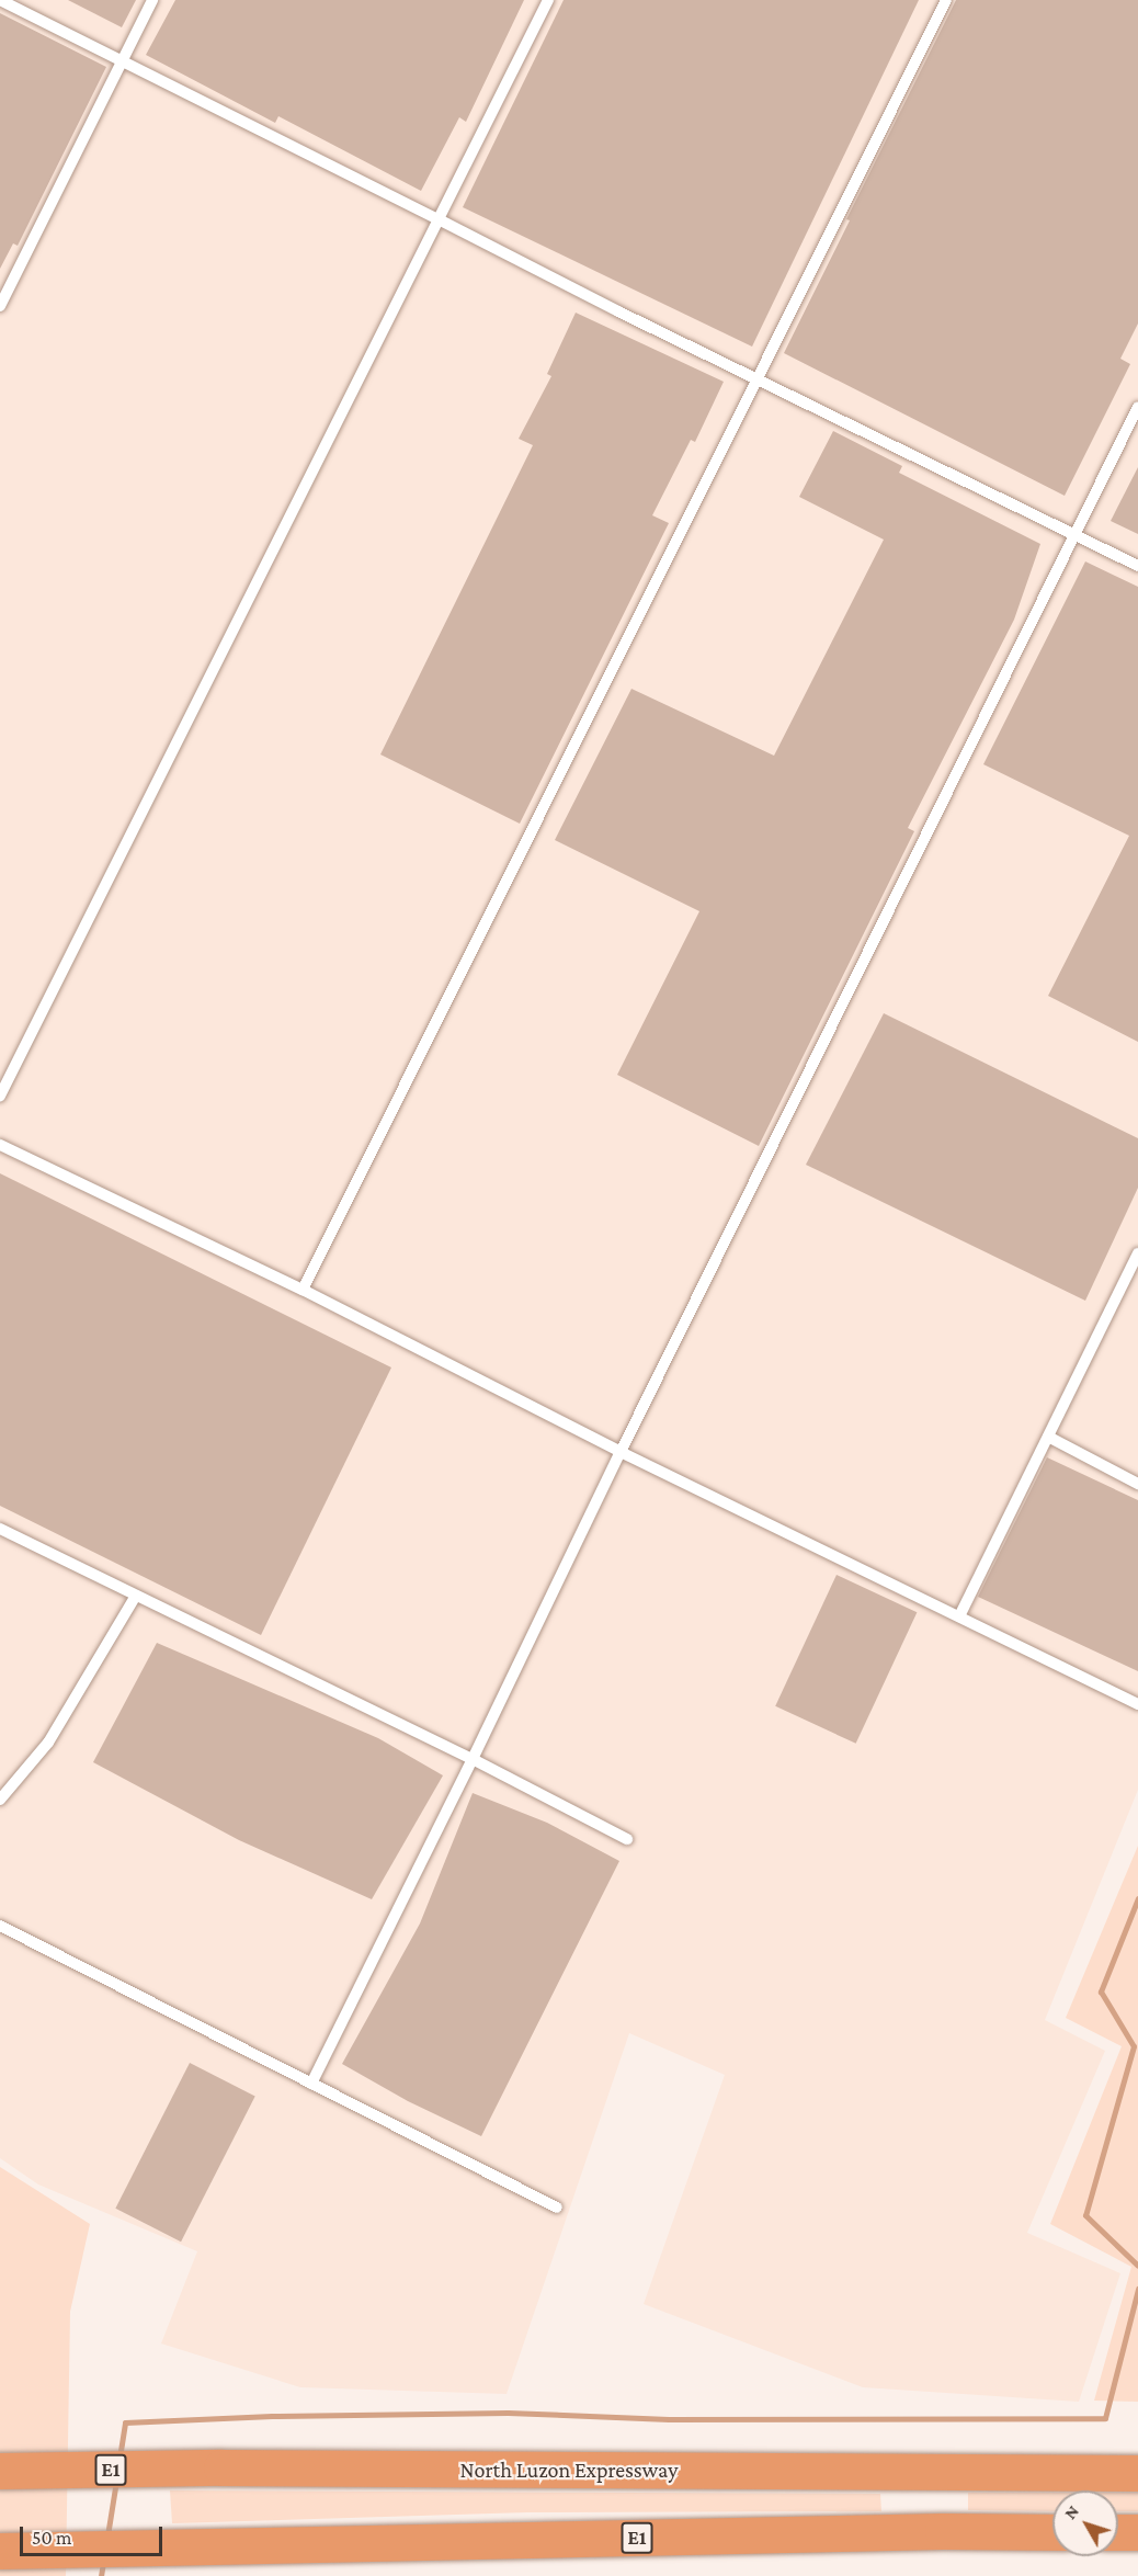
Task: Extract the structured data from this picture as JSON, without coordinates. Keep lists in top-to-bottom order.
{
  "streets": {
    "highway": ["E1", "North Luzon Expressway"]
  },
  "scale_bar": "50 m",
  "north": "top left"
}
